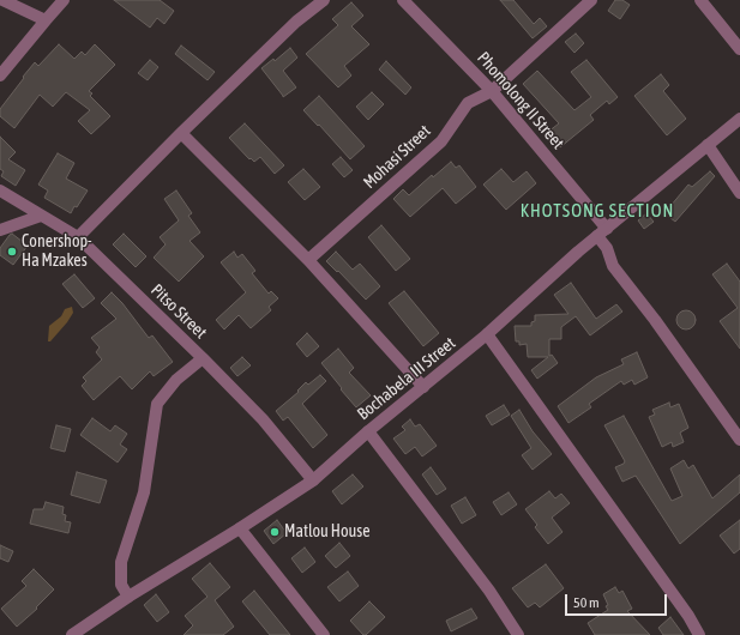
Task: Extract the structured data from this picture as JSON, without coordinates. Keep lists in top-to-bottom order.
{
  "streets": {
    "street": [
      "Phomolong II Street",
      "Mohasi Street",
      "Pitso Street",
      "Bochabela III Street"
    ]
  },
  "crossings": [
    ["Phomolong II Street", "Mohasi Street"],
    ["Phomolong II Street", "Bochabela III Street"],
    ["Pitso Street", "Bochabela III Street"]
  ],
  "districts": ["KHOTSONG SECTION"],
  "places": ["Conershop- Ha Mzakes", "Matlou House"],
  "scale_bar": "50 m"
}
